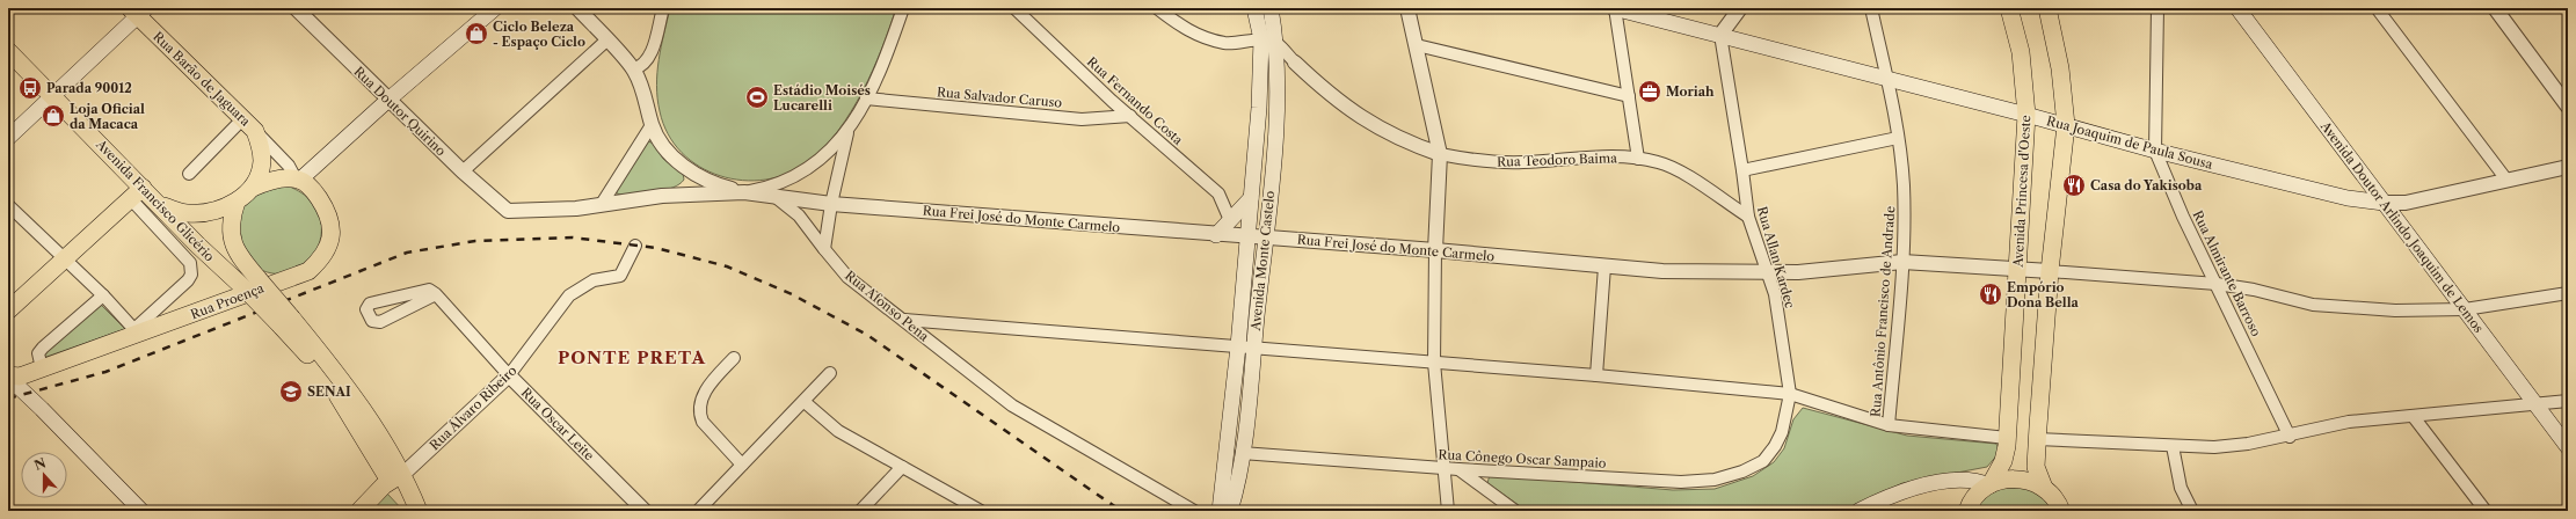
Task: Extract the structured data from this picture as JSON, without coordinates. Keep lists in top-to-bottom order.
{
  "streets": {
    "main road": [
      "Rua Barão de Jaguara",
      "Rua Joaquim de Paula Sousa",
      "Avenida Princesa d'Oeste",
      "Avenida Francisco Glicério",
      "Avenida Doutor Arlindo Joaquim de Lemos",
      "Avenida Monte Castelo",
      "Rua Proença",
      "Rua Álvaro Ribeiro"
    ],
    "street": [
      "Rua Salvador Caruso",
      "Rua Fernando Costa",
      "Rua Doutor Quirino",
      "Rua Teodoro Baima",
      "Rua Frei José do Monte Carmelo",
      "Rua Allan Kardec",
      "Rua Almirante Barroso",
      "Rua Afonso Pena",
      "Rua Antônio Francisco de Andrade",
      "Rua Oscar Leite",
      "Rua Cônego Oscar Sampaio"
    ]
  },
  "crossings": [
    ["Rua Salvador Caruso", "Rua Fernando Costa"],
    ["Rua Joaquim de Paula Sousa", "Avenida Princesa d'Oeste"],
    ["Rua Joaquim de Paula Sousa", "Avenida Doutor Arlindo Joaquim de Lemos"],
    ["Rua Joaquim de Paula Sousa", "Rua Allan Kardec"],
    ["Rua Joaquim de Paula Sousa", "Rua Almirante Barroso"],
    ["Rua Joaquim de Paula Sousa", "Rua Antônio Francisco de Andrade"],
    ["Rua Teodoro Baima", "Rua Allan Kardec"],
    ["Avenida Princesa d'Oeste", "Rua Frei José do Monte Carmelo"],
    ["Avenida Francisco Glicério", "Rua Proença"],
    ["Rua Frei José do Monte Carmelo", "Rua Allan Kardec"],
    ["Rua Frei José do Monte Carmelo", "Avenida Monte Castelo"],
    ["Rua Frei José do Monte Carmelo", "Rua Afonso Pena"],
    ["Rua Frei José do Monte Carmelo", "Rua Antônio Francisco de Andrade"],
    ["Rua Allan Kardec", "Rua Cônego Oscar Sampaio"],
    ["Avenida Monte Castelo", "Rua Cônego Oscar Sampaio"],
    ["Rua Álvaro Ribeiro", "Rua Oscar Leite"]
  ],
  "districts": ["PONTE PRETA"],
  "places": {
    "shop": ["Ciclo Beleza - Espaço Ciclo", "Loja Oficial da Macaca"],
    "bus stop": ["Parada 90012"],
    "office": ["Moriah"],
    "sports": ["Estádio Moisés Lucarelli"],
    "restaurant": ["Casa do Yakisoba", "Empório Dona Bella"],
    "school or university": ["SENAI"]
  },
  "north": "top"
}
